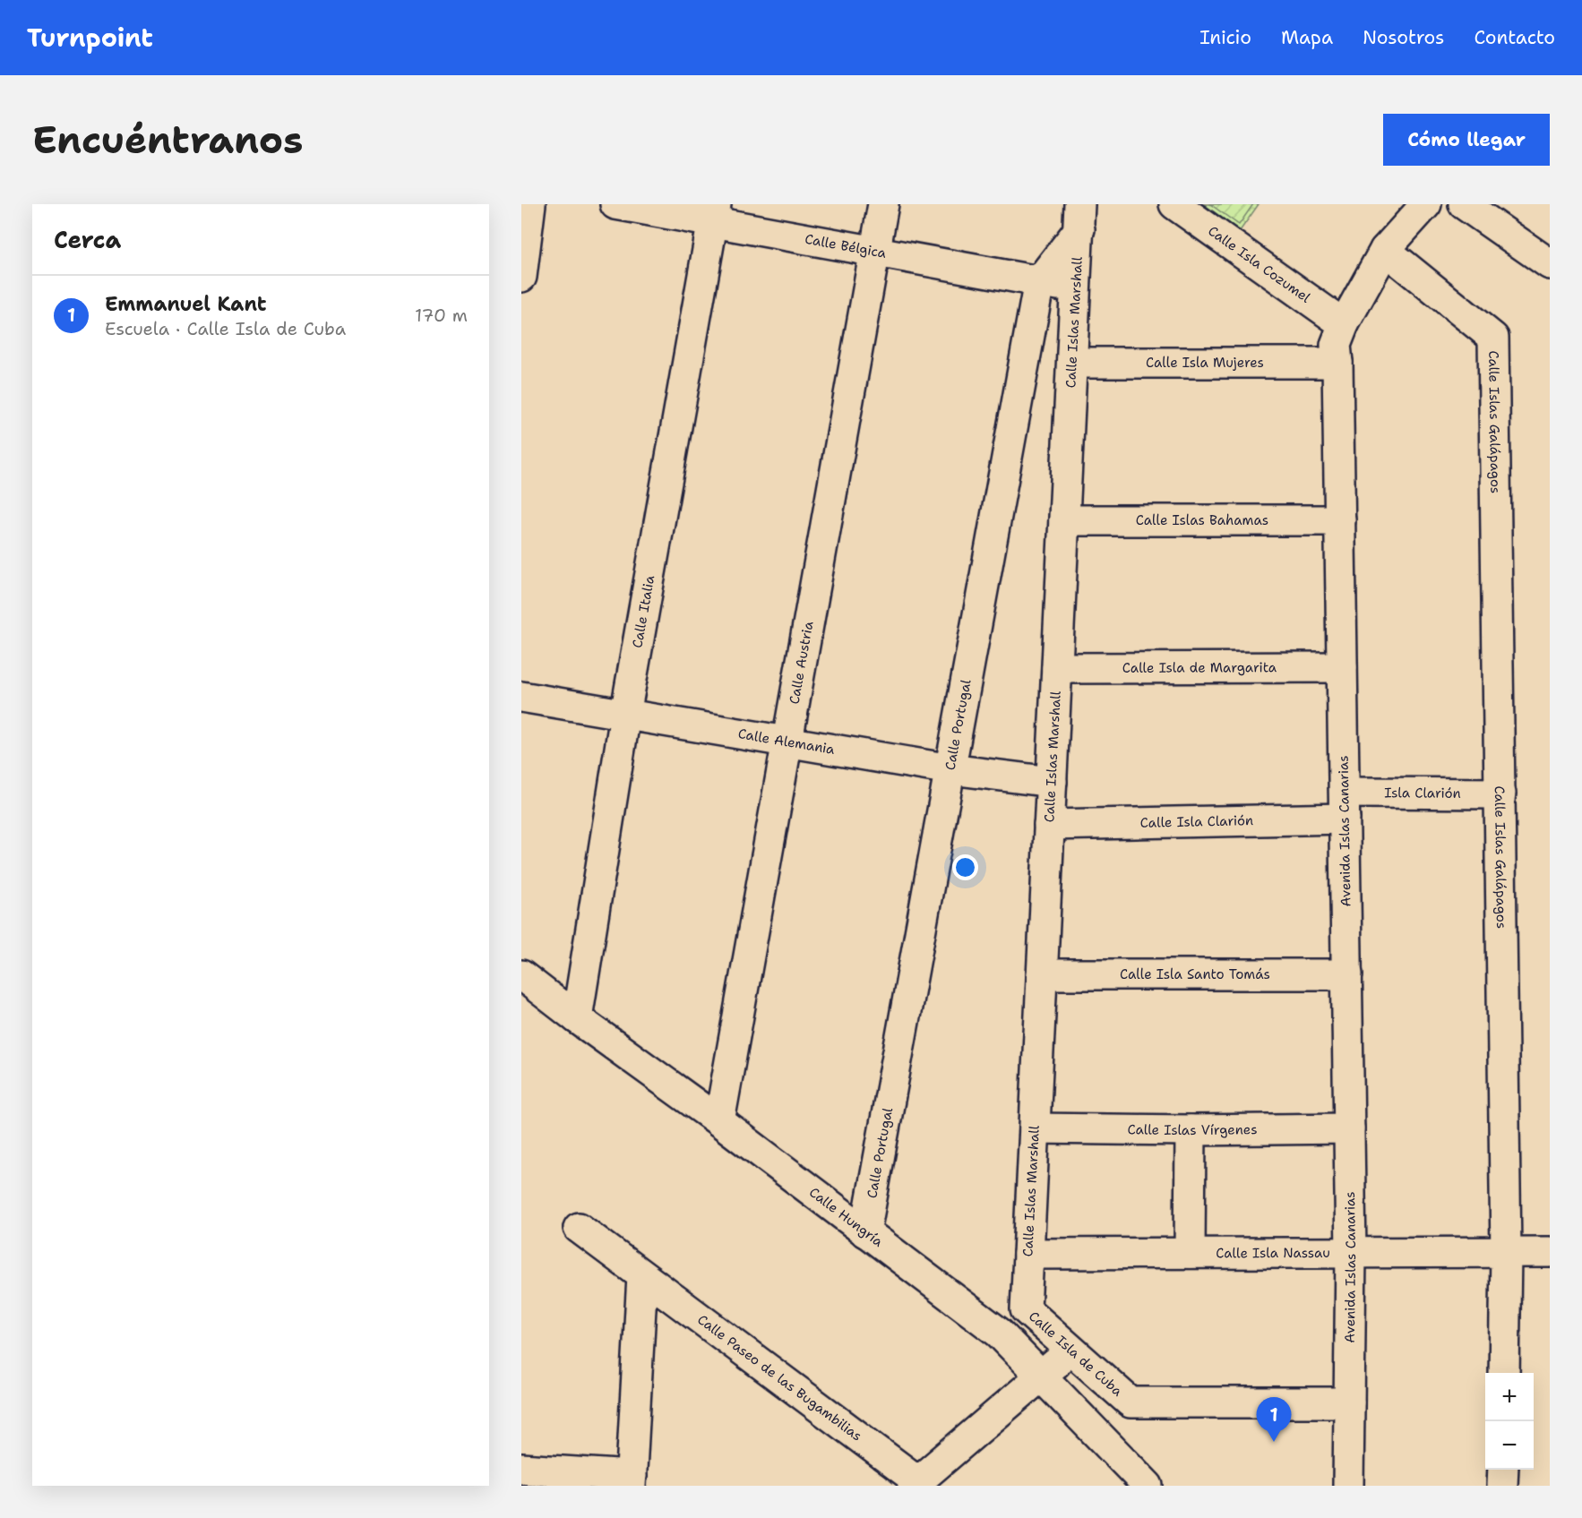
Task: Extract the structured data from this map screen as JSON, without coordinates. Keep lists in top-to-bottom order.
{
  "streets": {
    "street": [
      "Calle Bélgica",
      "Calle Isla Cozumel",
      "Calle Islas Marshall",
      "Calle Isla Mujeres",
      "Calle Islas Galápagos",
      "Calle Islas Bahamas",
      "Calle Italia",
      "Calle Austria",
      "Calle Isla de Margarita",
      "Calle Portugal",
      "Calle Alemania",
      "Isla Clarión",
      "Calle Isla Clarión",
      "Avenida Islas Canarias",
      "Calle Isla Santo Tomás",
      "Calle Islas Vírgenes",
      "Calle Hungría",
      "Calle Isla Nassau",
      "Calle Isla de Cuba",
      "Calle Paseo de las Bugambilias"
    ]
  },
  "crossings": [
    ["Calle Bélgica", "Calle Islas Marshall"],
    ["Calle Bélgica", "Calle Italia"],
    ["Calle Bélgica", "Calle Austria"],
    ["Calle Bélgica", "Calle Portugal"],
    ["Calle Isla Cozumel", "Avenida Islas Canarias"],
    ["Calle Islas Marshall", "Calle Isla Mujeres"],
    ["Calle Islas Marshall", "Calle Islas Bahamas"],
    ["Calle Islas Marshall", "Calle Isla de Margarita"],
    ["Calle Islas Marshall", "Calle Portugal"],
    ["Calle Islas Marshall", "Calle Alemania"],
    ["Calle Islas Marshall", "Calle Isla Clarión"],
    ["Calle Islas Marshall", "Calle Isla Santo Tomás"],
    ["Calle Islas Marshall", "Calle Islas Vírgenes"],
    ["Calle Islas Marshall", "Calle Isla Nassau"],
    ["Calle Islas Marshall", "Calle Isla de Cuba"],
    ["Calle Isla Mujeres", "Avenida Islas Canarias"],
    ["Calle Islas Galápagos", "Isla Clarión"],
    ["Calle Islas Galápagos", "Avenida Islas Canarias"],
    ["Calle Islas Galápagos", "Calle Isla Nassau"],
    ["Calle Islas Bahamas", "Avenida Islas Canarias"],
    ["Calle Italia", "Calle Alemania"],
    ["Calle Italia", "Calle Hungría"],
    ["Calle Austria", "Calle Alemania"],
    ["Calle Austria", "Calle Hungría"],
    ["Calle Isla de Margarita", "Avenida Islas Canarias"],
    ["Calle Portugal", "Calle Alemania"],
    ["Calle Portugal", "Calle Hungría"],
    ["Isla Clarión", "Calle Isla Clarión"],
    ["Isla Clarión", "Avenida Islas Canarias"],
    ["Calle Isla Clarión", "Avenida Islas Canarias"],
    ["Avenida Islas Canarias", "Calle Isla Santo Tomás"],
    ["Avenida Islas Canarias", "Calle Islas Vírgenes"],
    ["Avenida Islas Canarias", "Calle Isla Nassau"],
    ["Avenida Islas Canarias", "Calle Isla de Cuba"],
    ["Calle Hungría", "Calle Paseo de las Bugambilias"],
    ["Calle Isla de Cuba", "Calle Paseo de las Bugambilias"]
  ],
  "page": {
    "header": "Turnpoint",
    "nav": [
      "Inicio",
      "Mapa",
      "Nosotros",
      "Contacto"
    ],
    "buttons": "Cómo llegar",
    "title": "Encuéntranos",
    "heading": "Cerca",
    "list": [
      {
        "mark": "1",
        "name": "Emmanuel Kant",
        "note": "Escuela · Calle Isla de Cuba",
        "value": "170 m"
      }
    ],
    "map_buttons": ["+", "−"],
    "pins": "1"
  }
}
